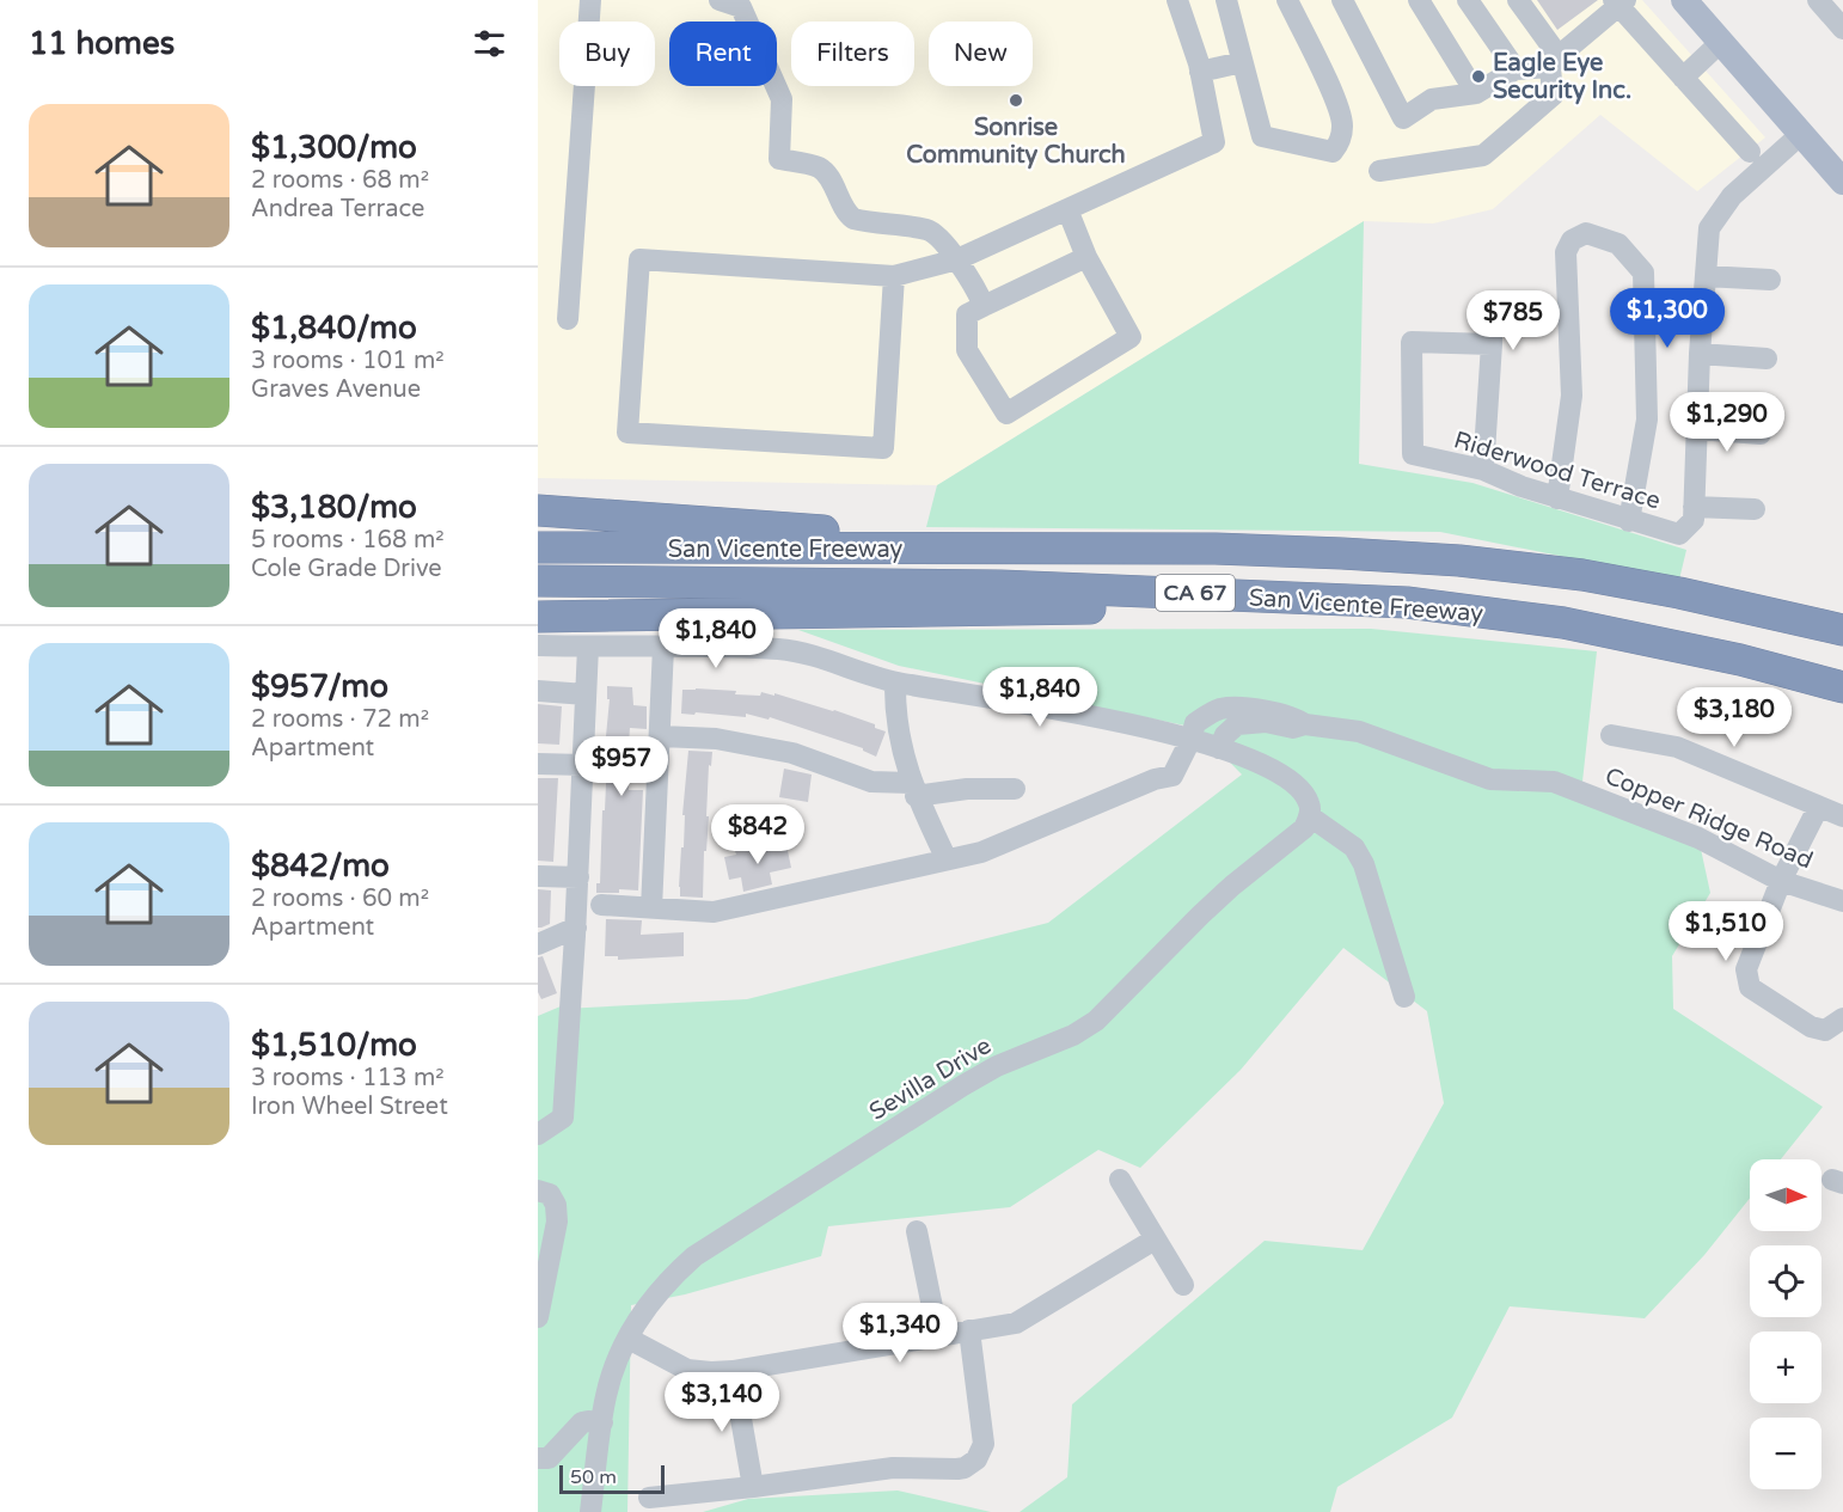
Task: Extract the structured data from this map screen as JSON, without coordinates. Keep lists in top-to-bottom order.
{
  "streets": {
    "highway": ["San Vicente Freeway", "CA 67"],
    "street": ["Riderwood Terrace", "Copper Ridge Road", "Sevilla Drive"]
  },
  "places": ["Eagle Eye Security Inc.", "Sonrise Community Church"],
  "scale_bar": "50 m",
  "north": "right",
  "page": {
    "heading": "11 homes",
    "chip": [
      "Buy",
      "Rent",
      "Filters",
      "New"
    ],
    "list": [
      {
        "name": "$1,300/mo",
        "note": "2 rooms · 68 m² · Andrea Terrace"
      },
      {
        "name": "$1,840/mo",
        "note": "3 rooms · 101 m² · Graves Avenue"
      },
      {
        "name": "$3,180/mo",
        "note": "5 rooms · 168 m² · Cole Grade Drive"
      },
      {
        "name": "$957/mo",
        "note": "2 rooms · 72 m² · Apartment"
      },
      {
        "name": "$842/mo",
        "note": "2 rooms · 60 m² · Apartment"
      },
      {
        "name": "$1,510/mo",
        "note": "3 rooms · 113 m² · Iron Wheel Street"
      }
    ],
    "price": [
      "$1,300",
      "$785",
      "$1,290",
      "$1,840",
      "$1,840",
      "$3,180",
      "$957",
      "$842",
      "$1,510",
      "$1,340",
      "$3,140"
    ],
    "map_buttons": ["+", "−"],
    "scale": "50 m"
  }
}
